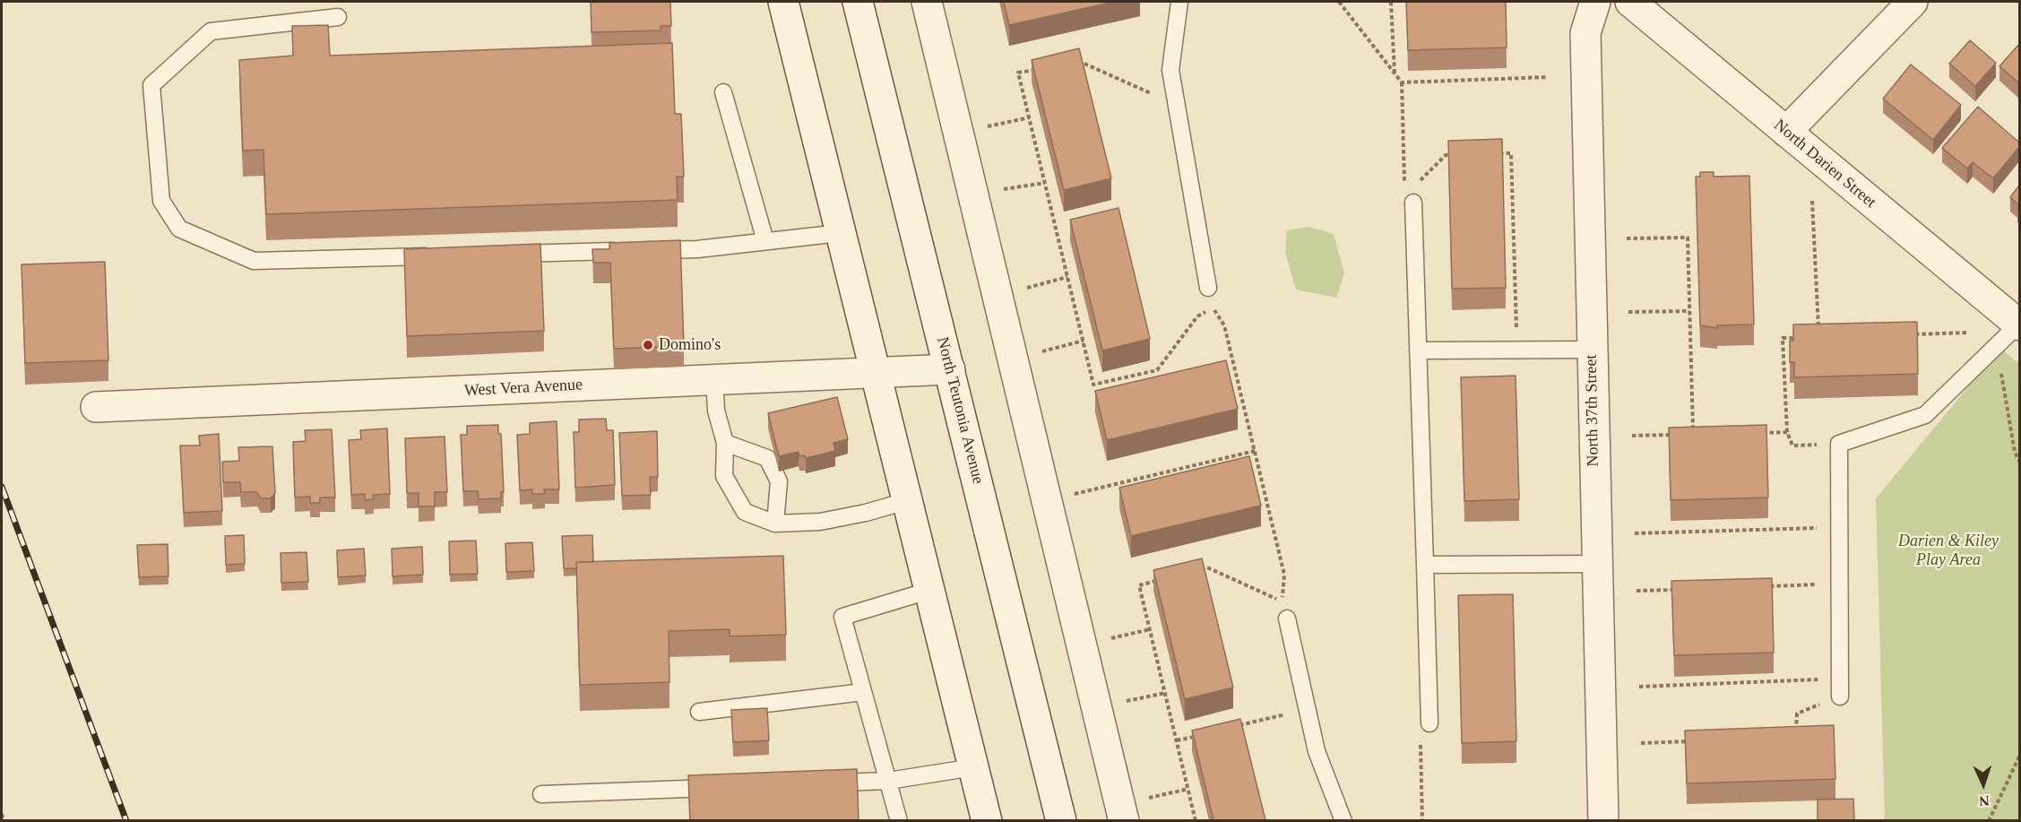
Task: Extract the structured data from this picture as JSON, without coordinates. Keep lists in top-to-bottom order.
{
  "streets": {
    "street": [
      "North Darien Street",
      "West Vera Avenue",
      "North Teutonia Avenue",
      "North 37th Street"
    ]
  },
  "crossings": [
    ["West Vera Avenue", "North Teutonia Avenue"]
  ],
  "parks": ["Darien & Kiley Play Area"],
  "places": ["Domino's"],
  "north": "bottom"
}
